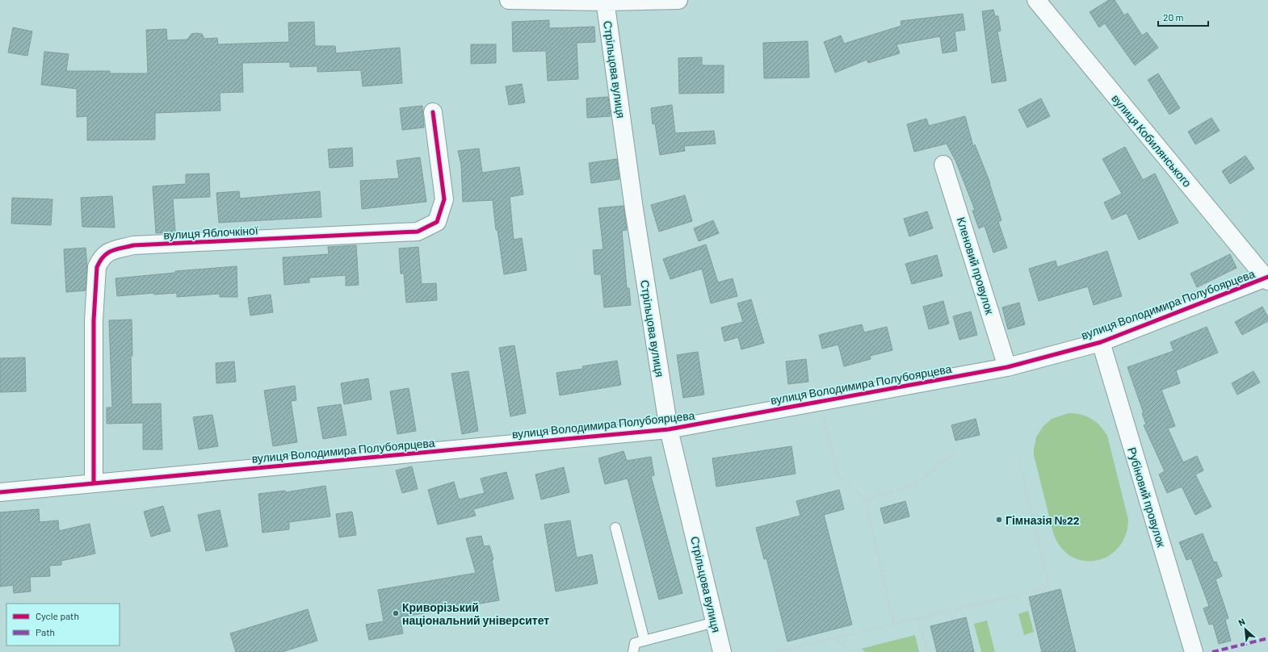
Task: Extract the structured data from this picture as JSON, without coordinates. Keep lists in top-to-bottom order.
{
  "streets": {
    "street": [
      "Стрільцова вулиця",
      "вулиця Кобилянського",
      "вулиця Яблочкіної",
      "Кленовий провулок",
      "вулиця Володимира Полубоярцева",
      "Рубіновий провулок"
    ]
  },
  "crossings": [
    ["Стрільцова вулиця", "вулиця Володимира Полубоярцева"],
    ["вулиця Кобилянського", "вулиця Володимира Полубоярцева"],
    ["вулиця Яблочкіної", "вулиця Володимира Полубоярцева"],
    ["Кленовий провулок", "вулиця Володимира Полубоярцева"],
    ["вулиця Володимира Полубоярцева", "Рубіновий провулок"]
  ],
  "places": ["Гімназія №22", "Криворізький національний університет"],
  "legend": ["Cycle path", "Path"],
  "scale_bar": "20 m",
  "north": "top left"
}
